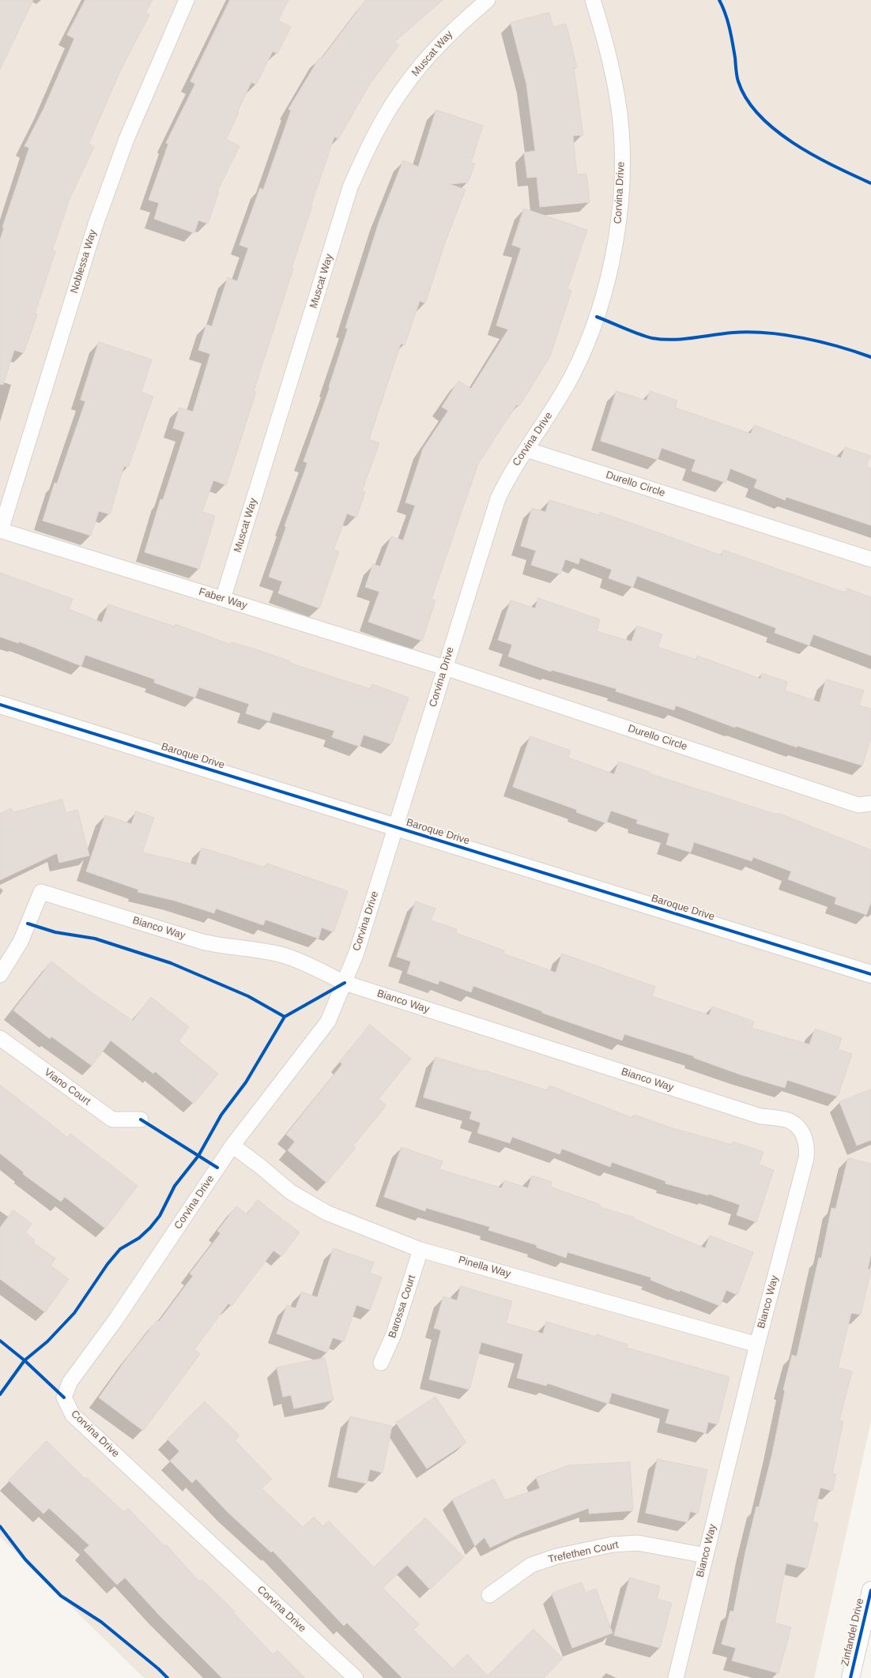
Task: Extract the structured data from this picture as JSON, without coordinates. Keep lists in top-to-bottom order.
{
  "streets": {
    "street": [
      "Muscat Way",
      "Corvina Drive",
      "Noblessa Way",
      "Durello Circle",
      "Faber Way",
      "Baroque Drive",
      "Bianco Way",
      "Viano Court",
      "Pinella Way",
      "Barossa Court",
      "Trefethen Court",
      "Zinfandel Drive"
    ]
  },
  "crossings": [
    ["Muscat Way", "Faber Way"],
    ["Corvina Drive", "Durello Circle"],
    ["Corvina Drive", "Faber Way"],
    ["Corvina Drive", "Baroque Drive"],
    ["Corvina Drive", "Bianco Way"],
    ["Corvina Drive", "Pinella Way"],
    ["Noblessa Way", "Faber Way"],
    ["Durello Circle", "Faber Way"],
    ["Bianco Way", "Pinella Way"],
    ["Bianco Way", "Trefethen Court"],
    ["Pinella Way", "Barossa Court"]
  ]
}
